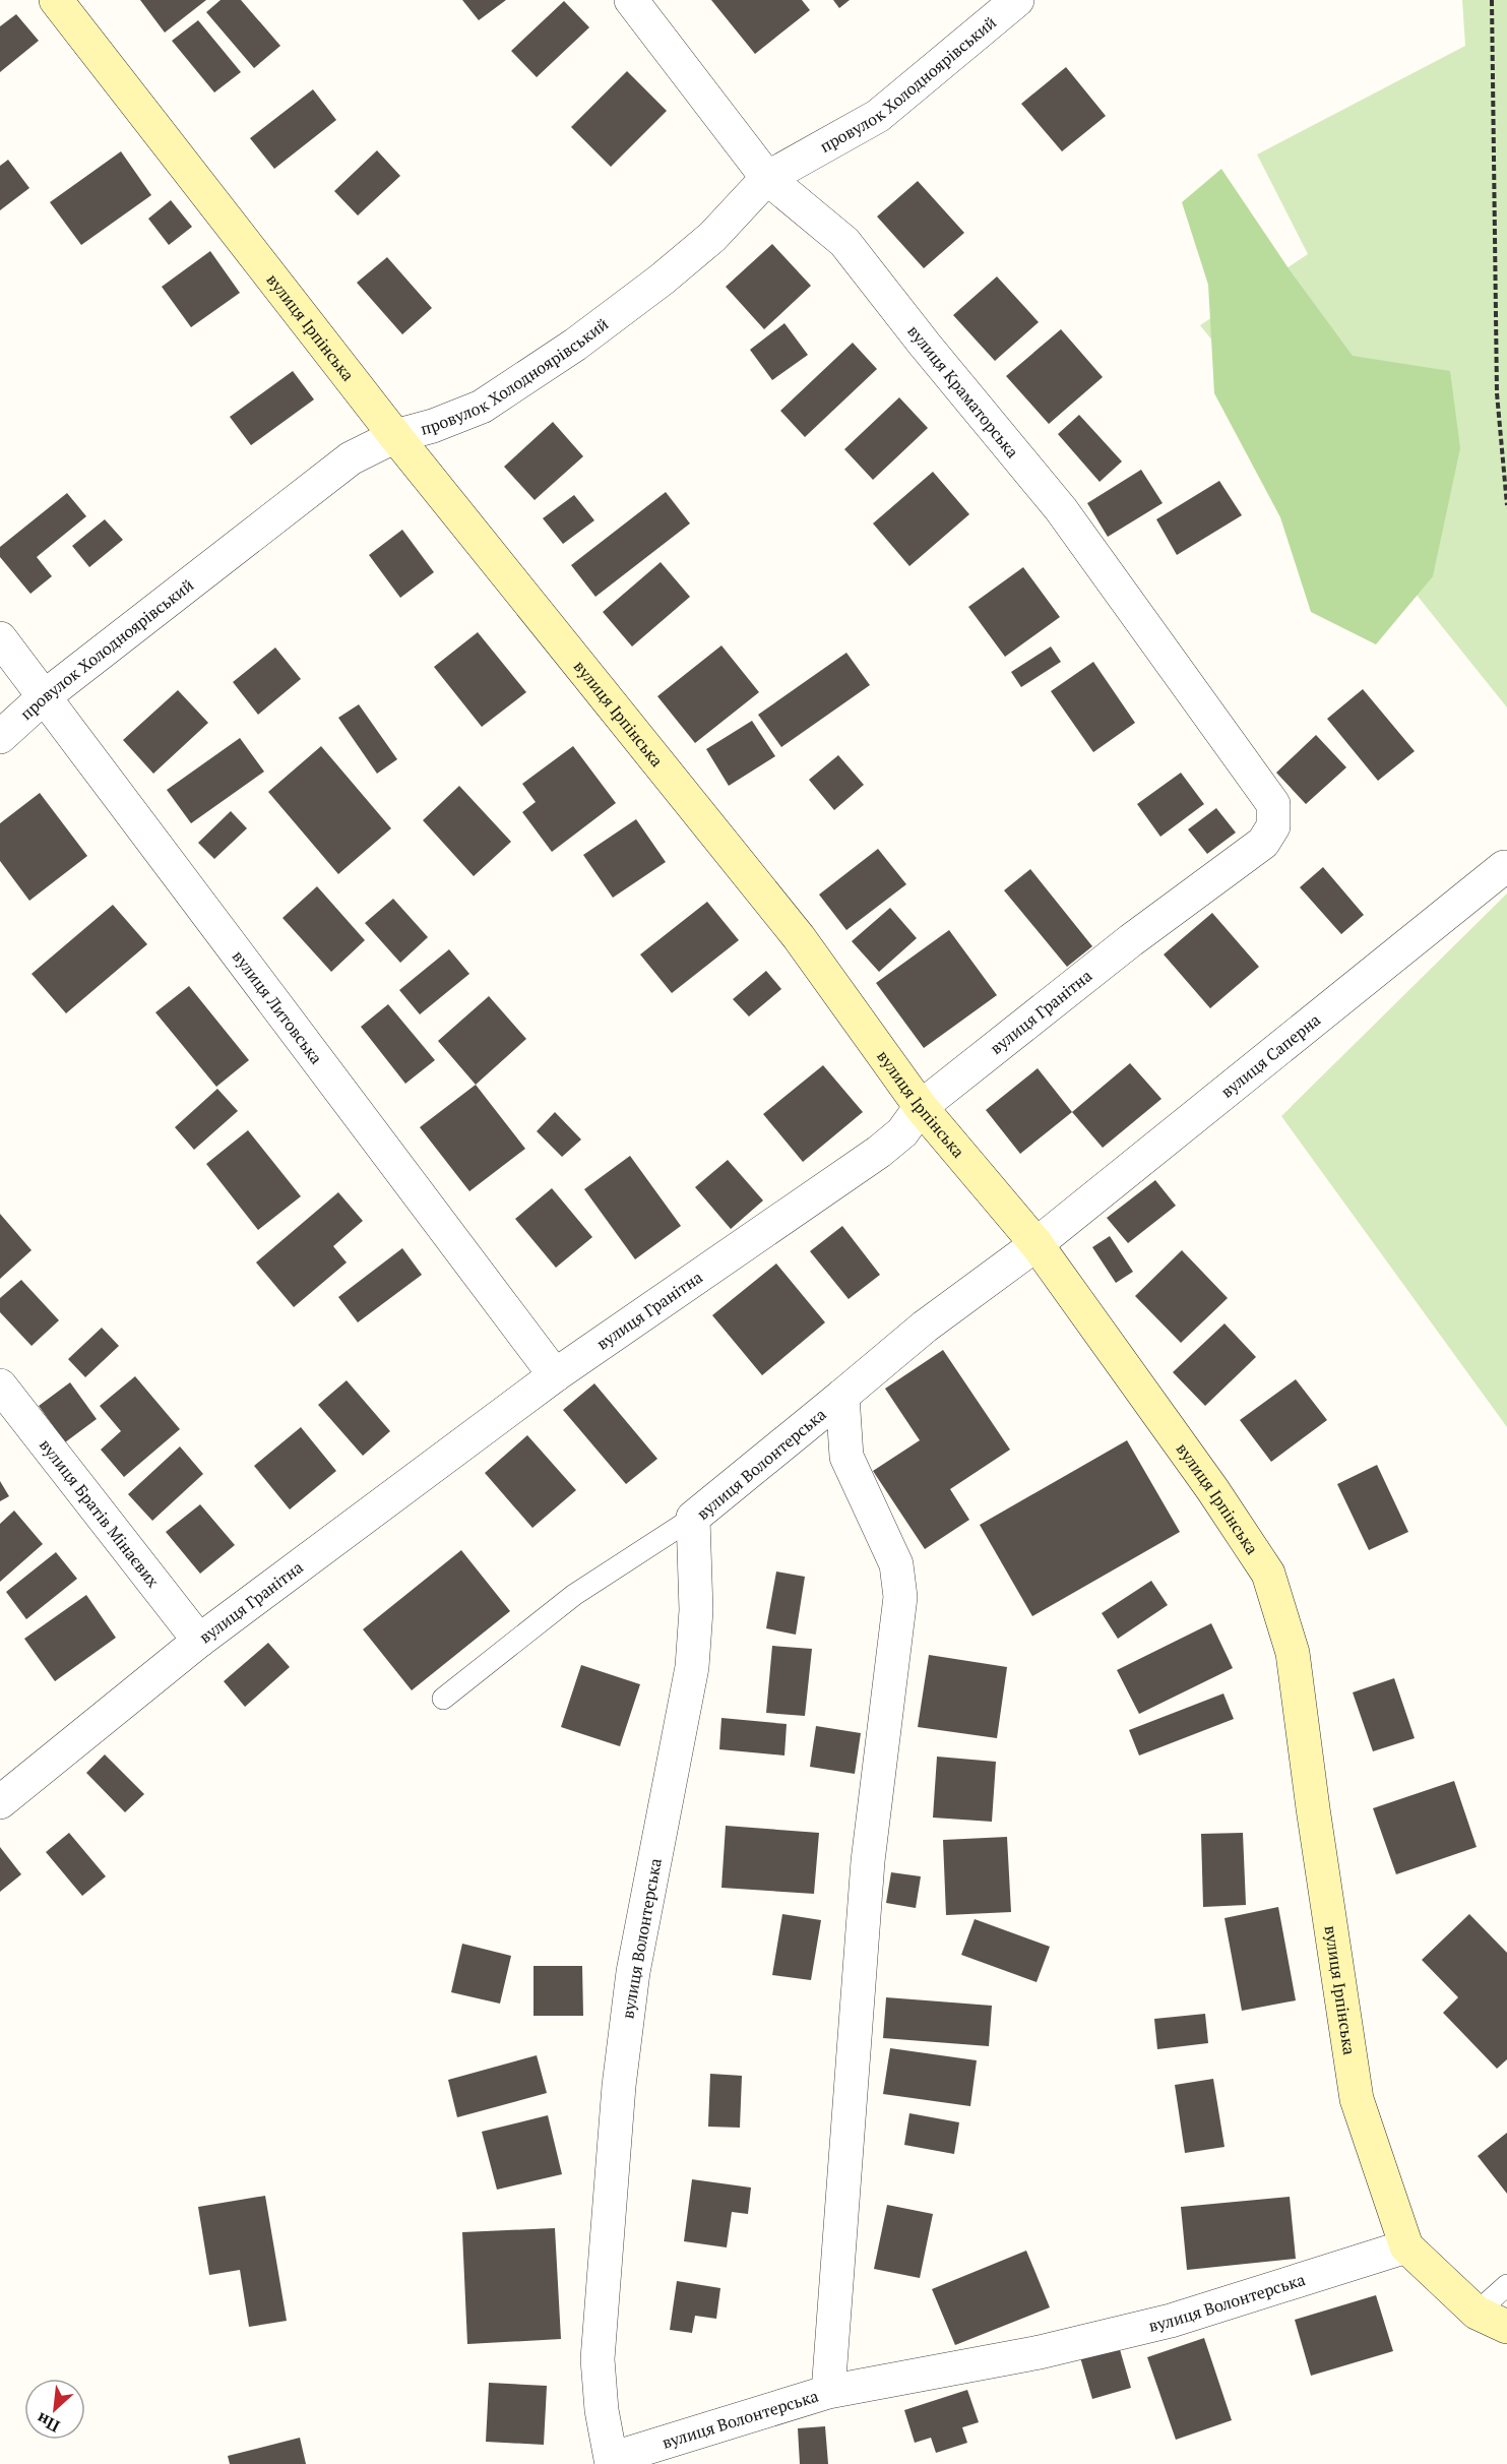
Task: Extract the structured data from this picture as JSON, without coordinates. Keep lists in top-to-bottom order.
{
  "streets": {
    "street": [
      "провулок Холодноярівський",
      "вулиця Ірпінська",
      "вулиця Краматорська",
      "вулиця Литовська",
      "вулиця Гранітна",
      "вулиця Саперна",
      "вулиця Волонтерська",
      "вулиця Братів Мінаєвих"
    ]
  },
  "crossings": [
    ["провулок Холодноярівський", "вулиця Ірпінська"],
    ["провулок Холодноярівський", "вулиця Краматорська"],
    ["провулок Холодноярівський", "вулиця Литовська"],
    ["вулиця Ірпінська", "вулиця Гранітна"],
    ["вулиця Ірпінська", "вулиця Саперна"],
    ["вулиця Ірпінська", "вулиця Волонтерська"],
    ["вулиця Краматорська", "вулиця Гранітна"],
    ["вулиця Литовська", "вулиця Гранітна"],
    ["вулиця Гранітна", "вулиця Братів Мінаєвих"],
    ["вулиця Саперна", "вулиця Волонтерська"]
  ],
  "north": "bottom left"
}
